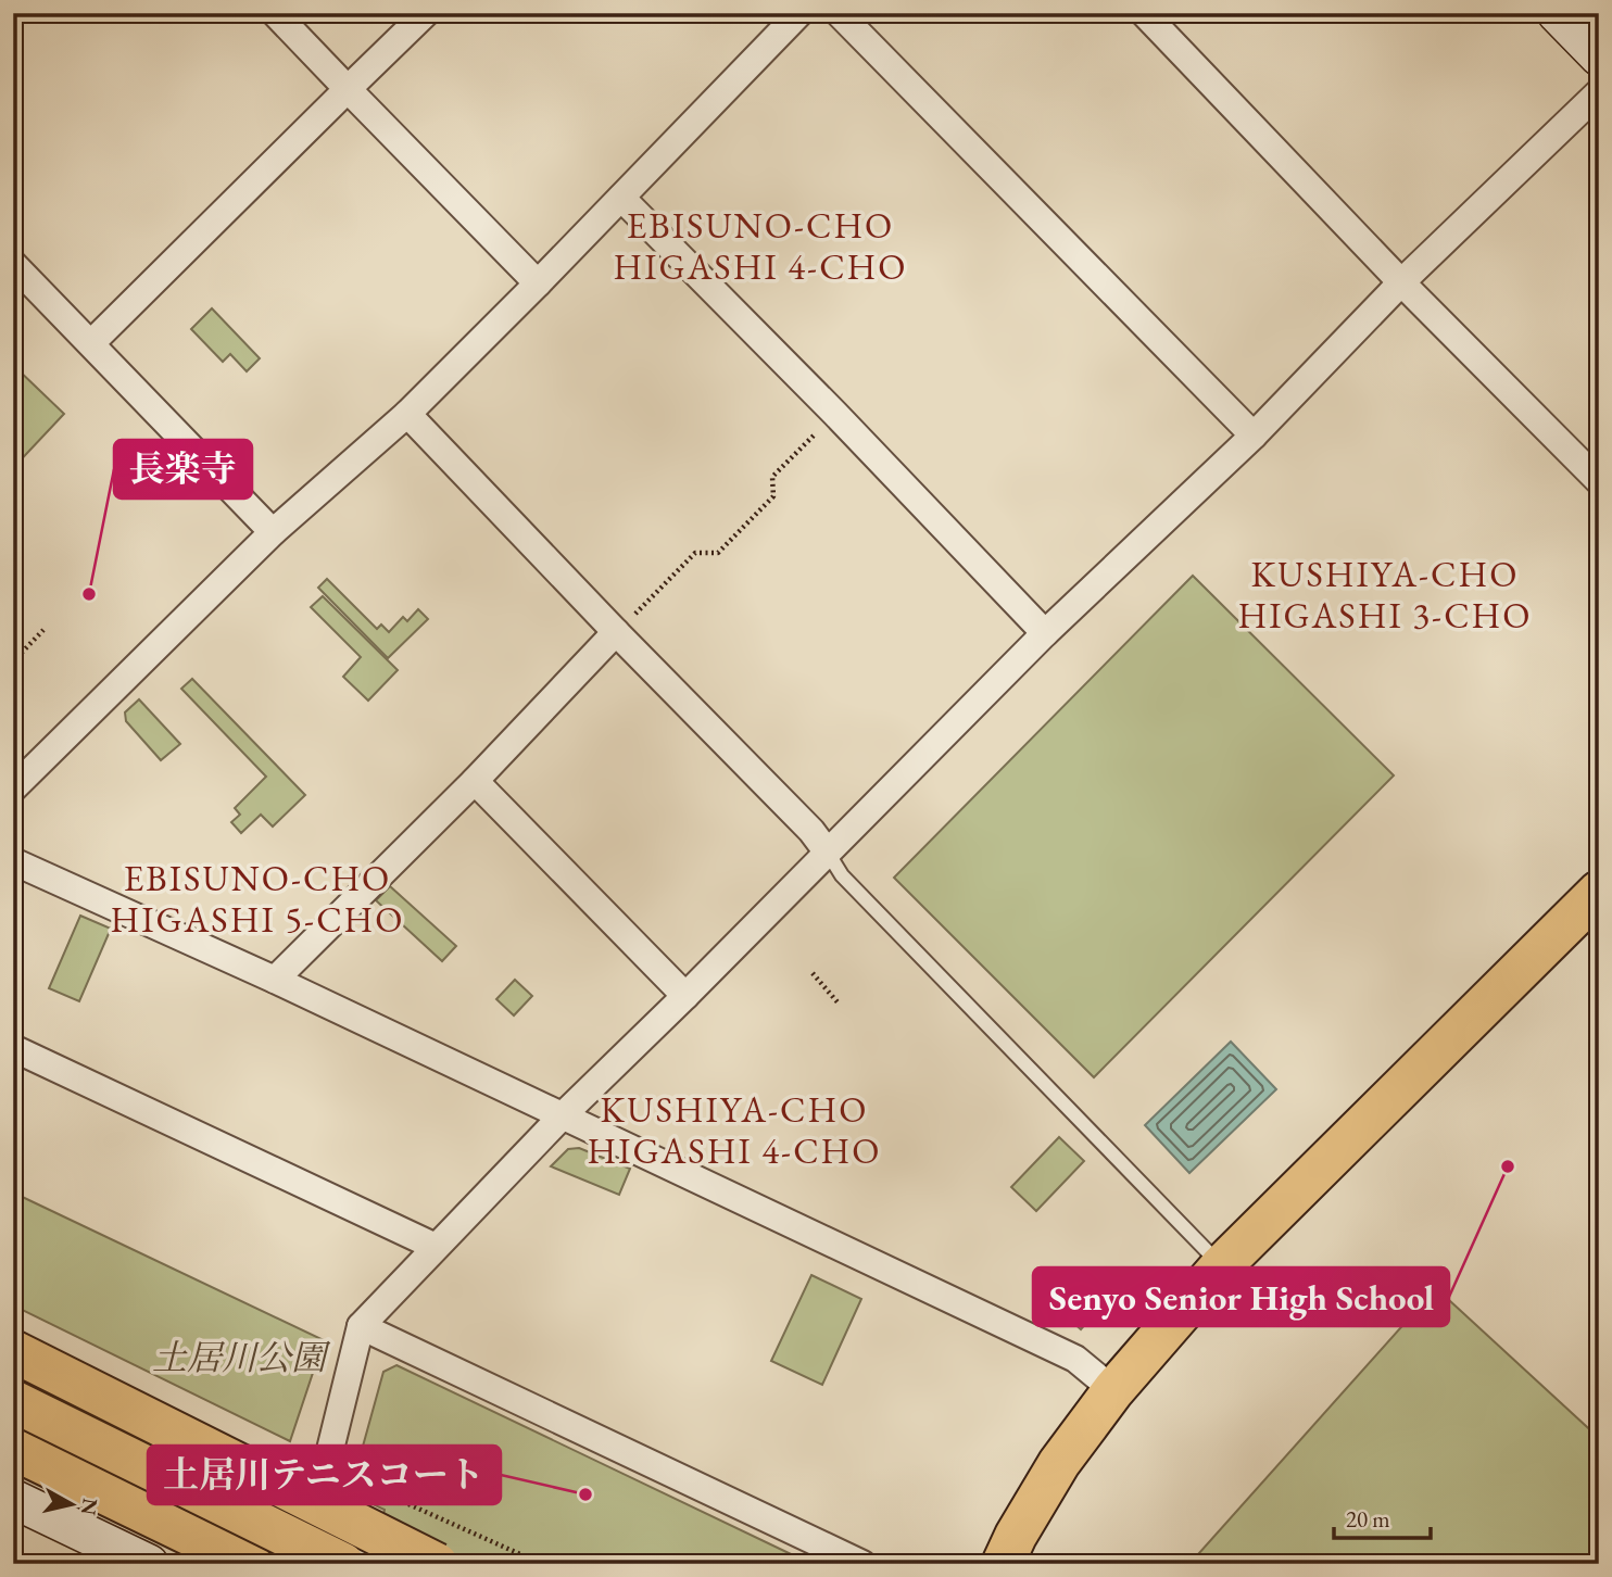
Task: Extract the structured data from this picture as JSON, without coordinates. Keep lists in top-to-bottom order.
{
  "districts": [
    "EBISUNO-CHO HIGASHI 4-CHO",
    "KUSHIYA-CHO HIGASHI 3-CHO",
    "EBISUNO-CHO HIGASHI 5-CHO",
    "KUSHIYA-CHO HIGASHI 4-CHO"
  ],
  "parks": ["土居川公園"],
  "places": ["長楽寺", "Senyo Senior High School", "土居川テニスコート"],
  "scale_bar": "20 m",
  "north": "right"
}
